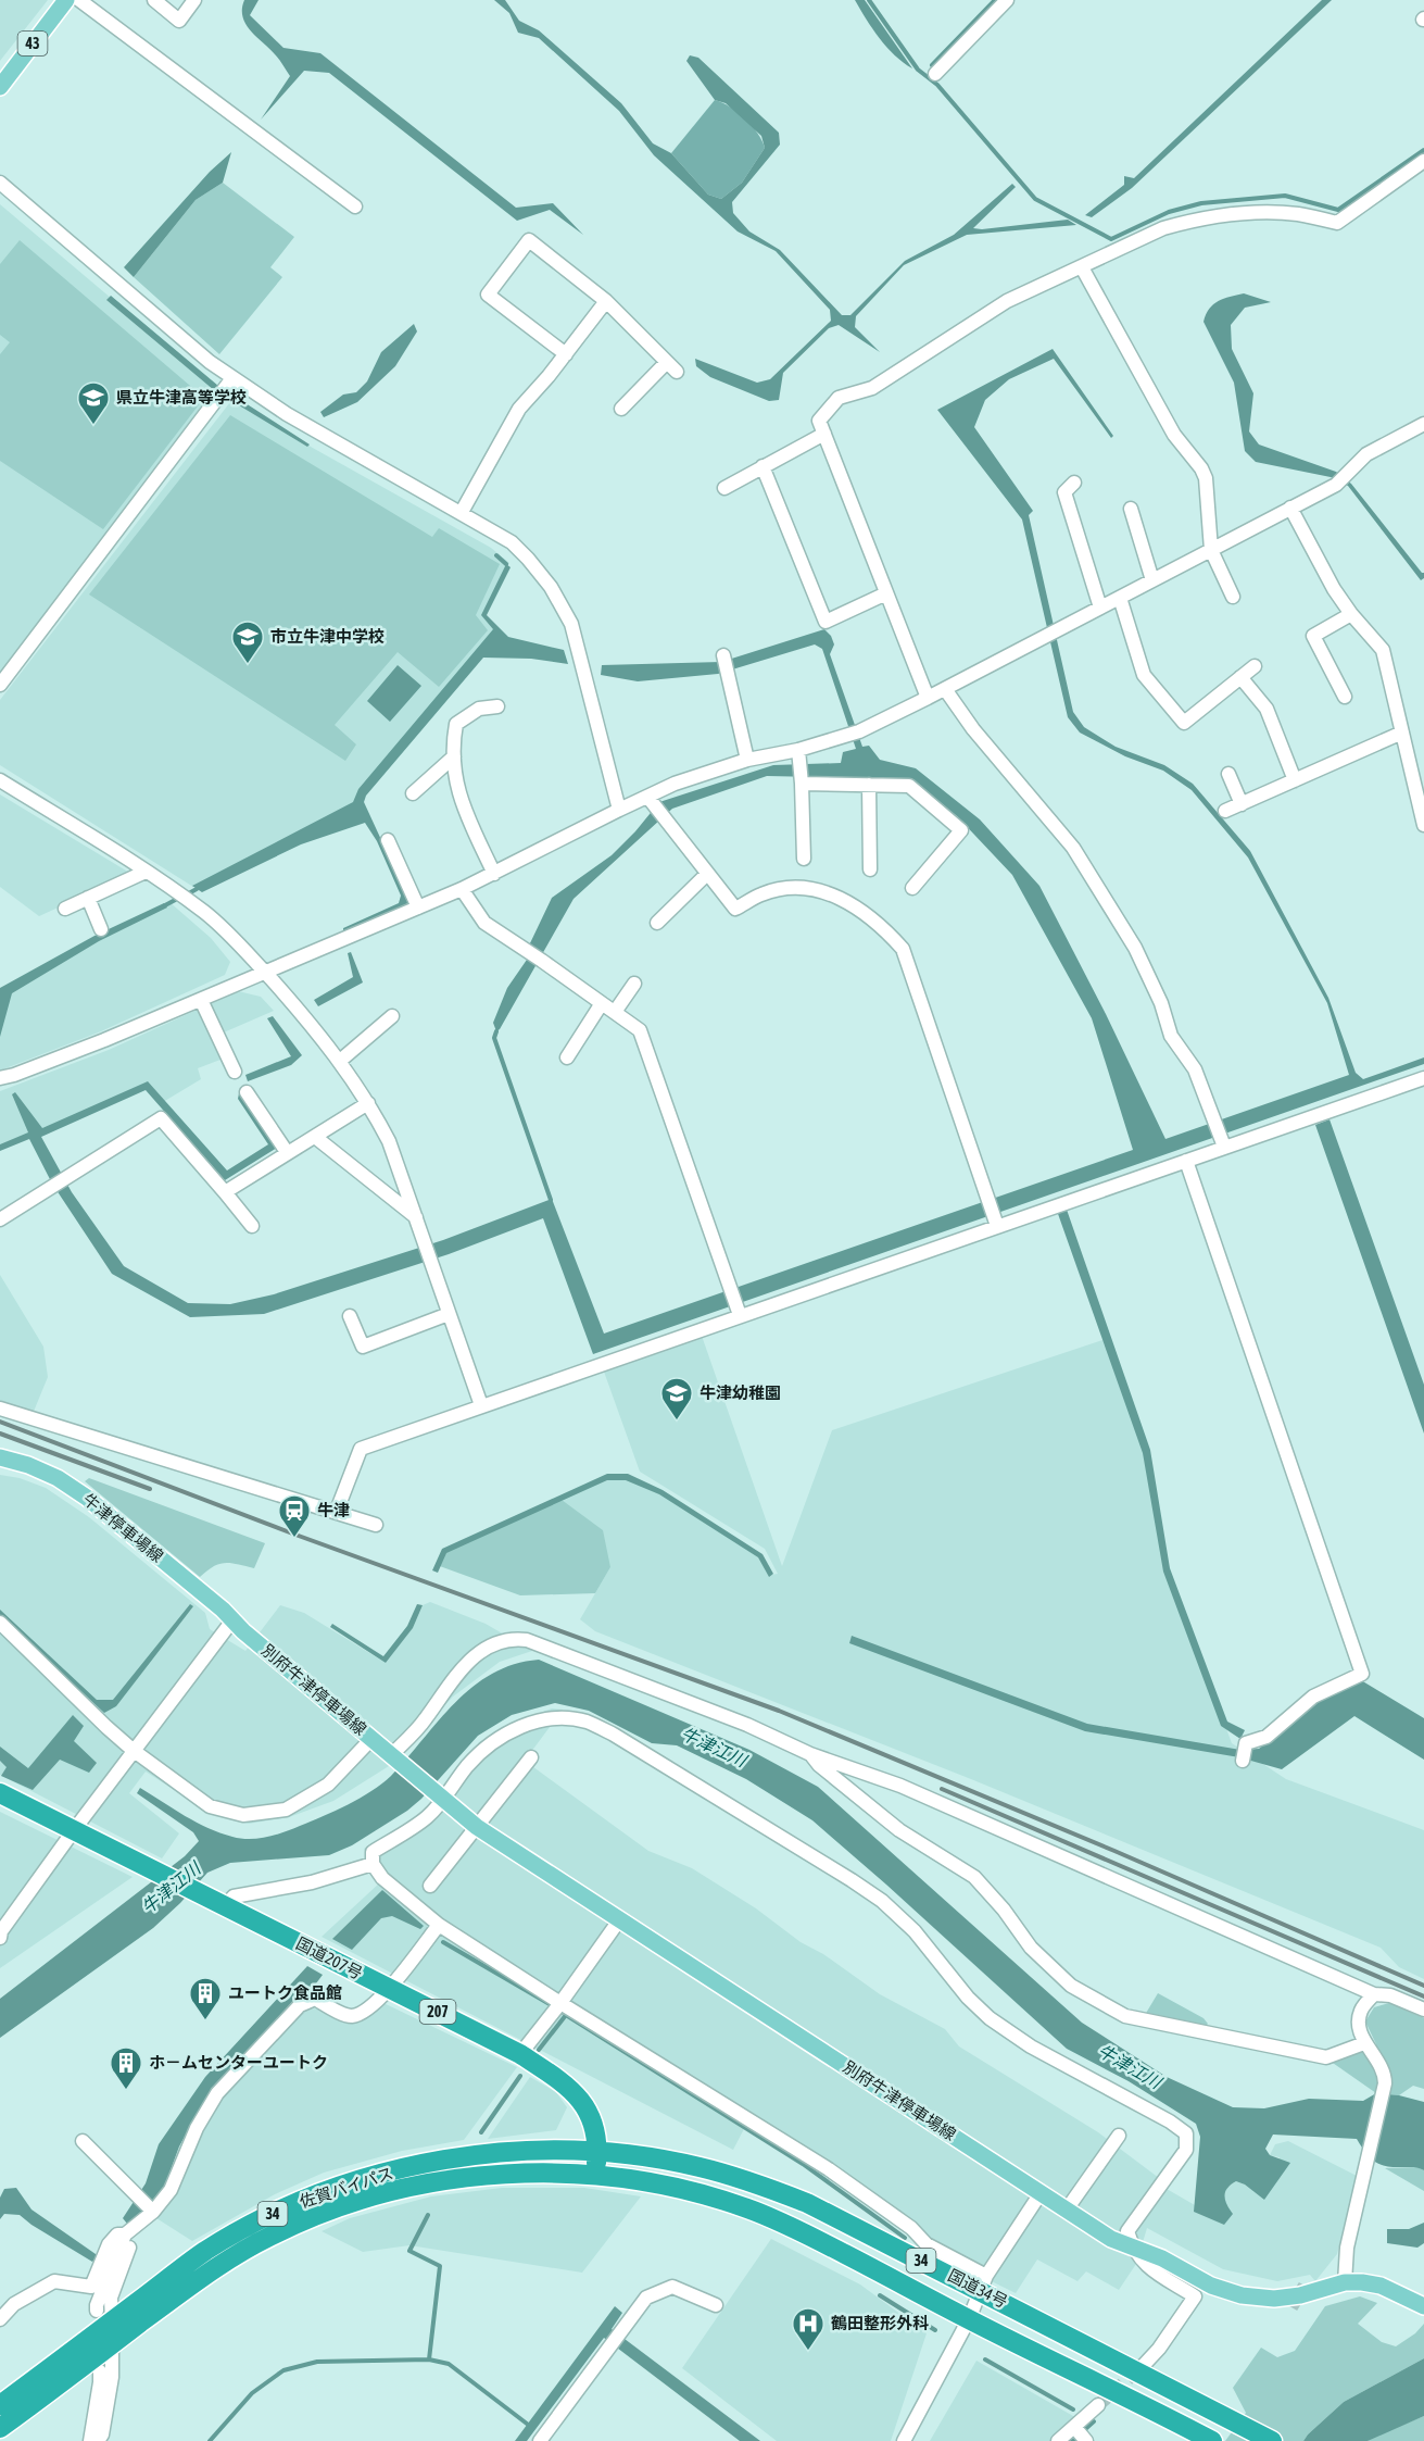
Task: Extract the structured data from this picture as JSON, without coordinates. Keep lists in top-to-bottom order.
{
  "streets": {
    "highway": [
      "国道207号",
      "207",
      "佐賀バイパス",
      "34",
      "国道34号"
    ],
    "main road": ["43", "牛津停車場線", "別府牛津停車場線"]
  },
  "crossings": [
    ["牛津停車場線", "別府牛津停車場線"],
    ["国道207号", "佐賀バイパス"],
    ["国道207号", "国道34号"],
    ["佐賀バイパス", "国道34号"]
  ],
  "water": ["牛津江川"],
  "places": {
    "school or university": ["県立牛津高等学校", "市立牛津中学校", "牛津幼稚園"],
    "station": ["牛津"],
    "building": ["ユートク食品館", "ホ－ムセンターユートク"],
    "hospital": ["鶴田整形外科"]
  }
}
